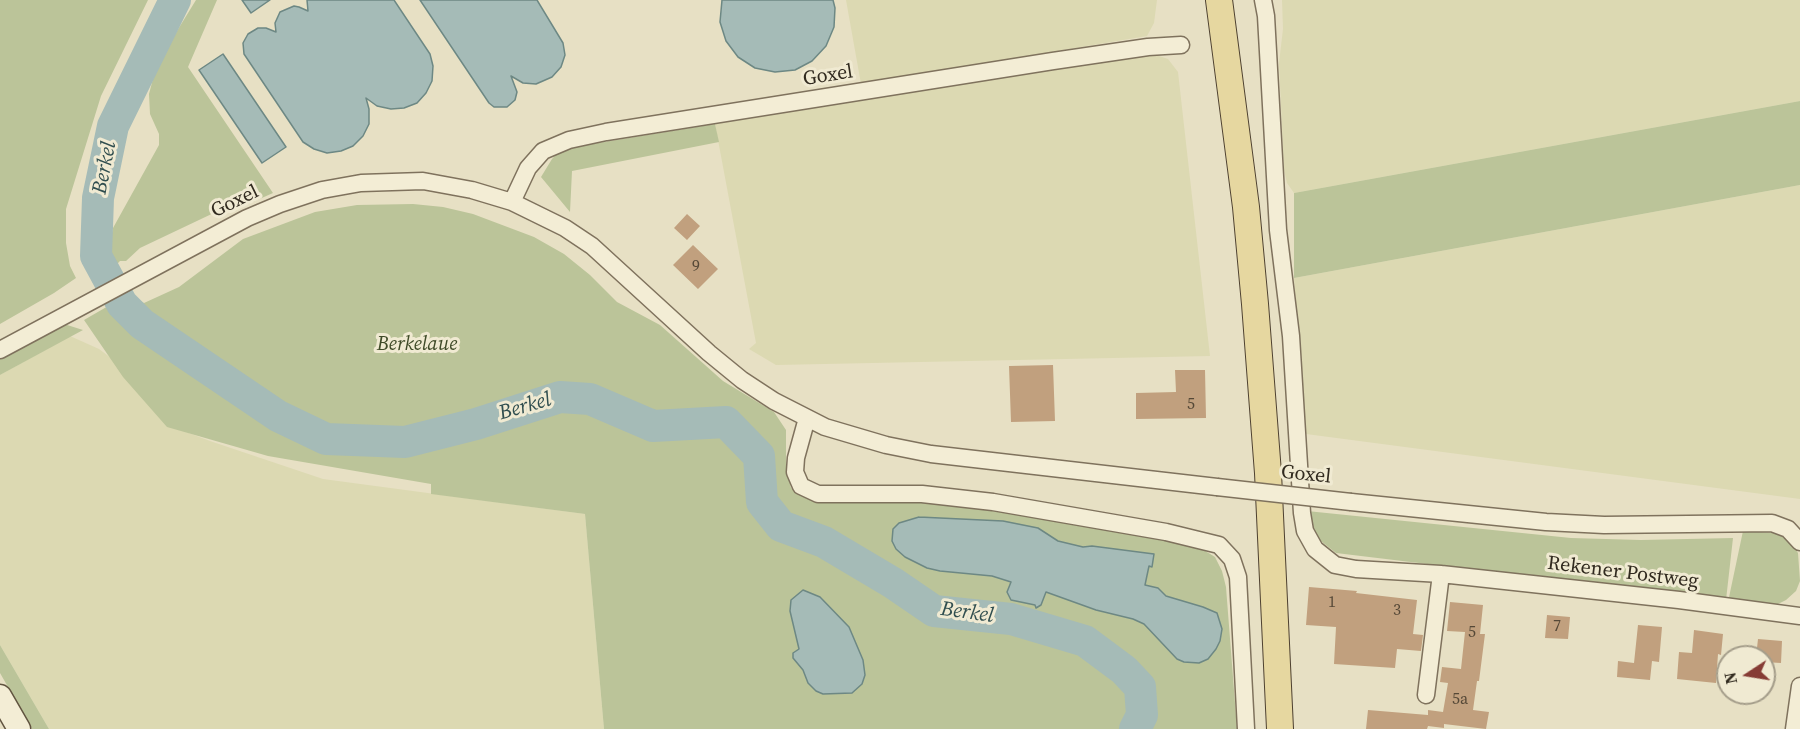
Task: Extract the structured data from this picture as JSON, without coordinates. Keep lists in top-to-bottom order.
{
  "streets": {
    "street": ["Goxel", "Rekener Postweg"]
  },
  "crossings": [
    ["Goxel", "Rekener Postweg"]
  ],
  "water": ["Berkel"],
  "parks": ["Berkelaue"],
  "house_numbers": [
    "9",
    "5",
    "1",
    "3",
    "7",
    "5",
    "5a"
  ],
  "north": "left"
}
